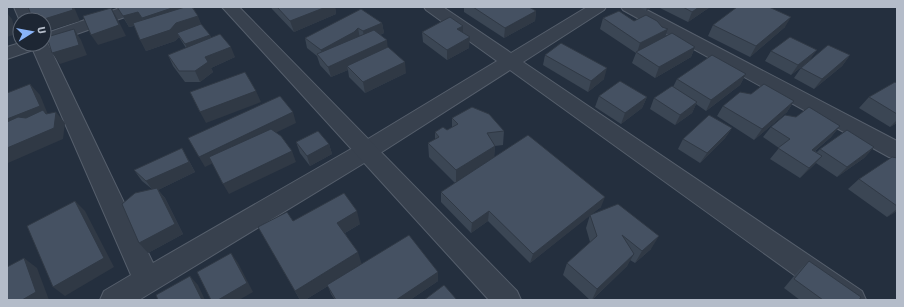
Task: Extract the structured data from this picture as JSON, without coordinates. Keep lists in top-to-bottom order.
{
  "north": "right"
}
